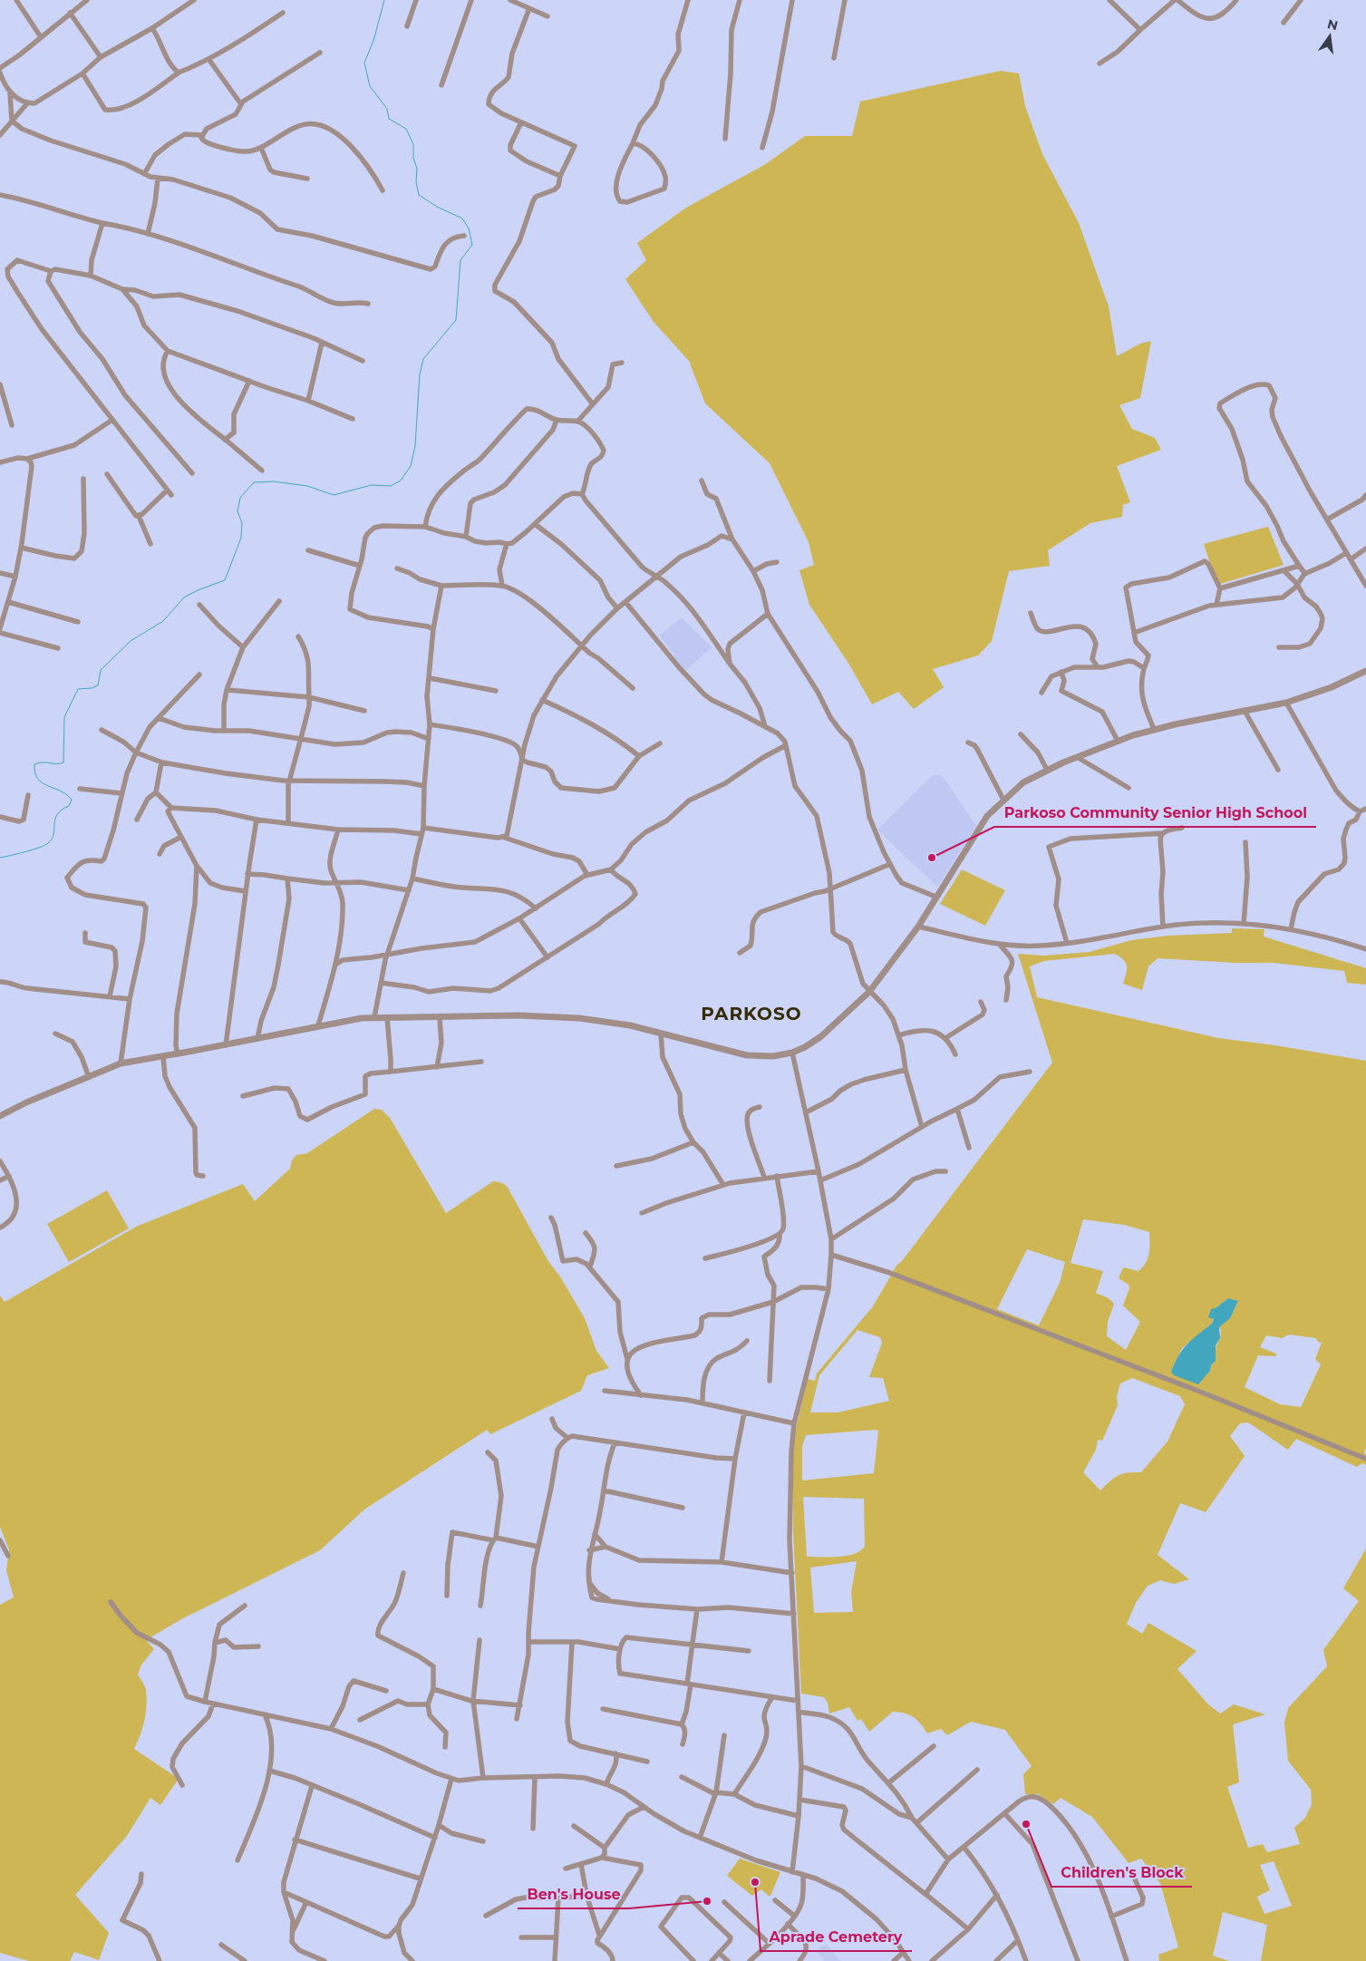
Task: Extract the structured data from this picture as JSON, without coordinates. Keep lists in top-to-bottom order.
{
  "districts": ["PARKOSO"],
  "places": [
    "Parkoso Community Senior High School",
    "Children's Block",
    "Aprade Cemetery",
    "Ben's House"
  ],
  "north": "top"
}
